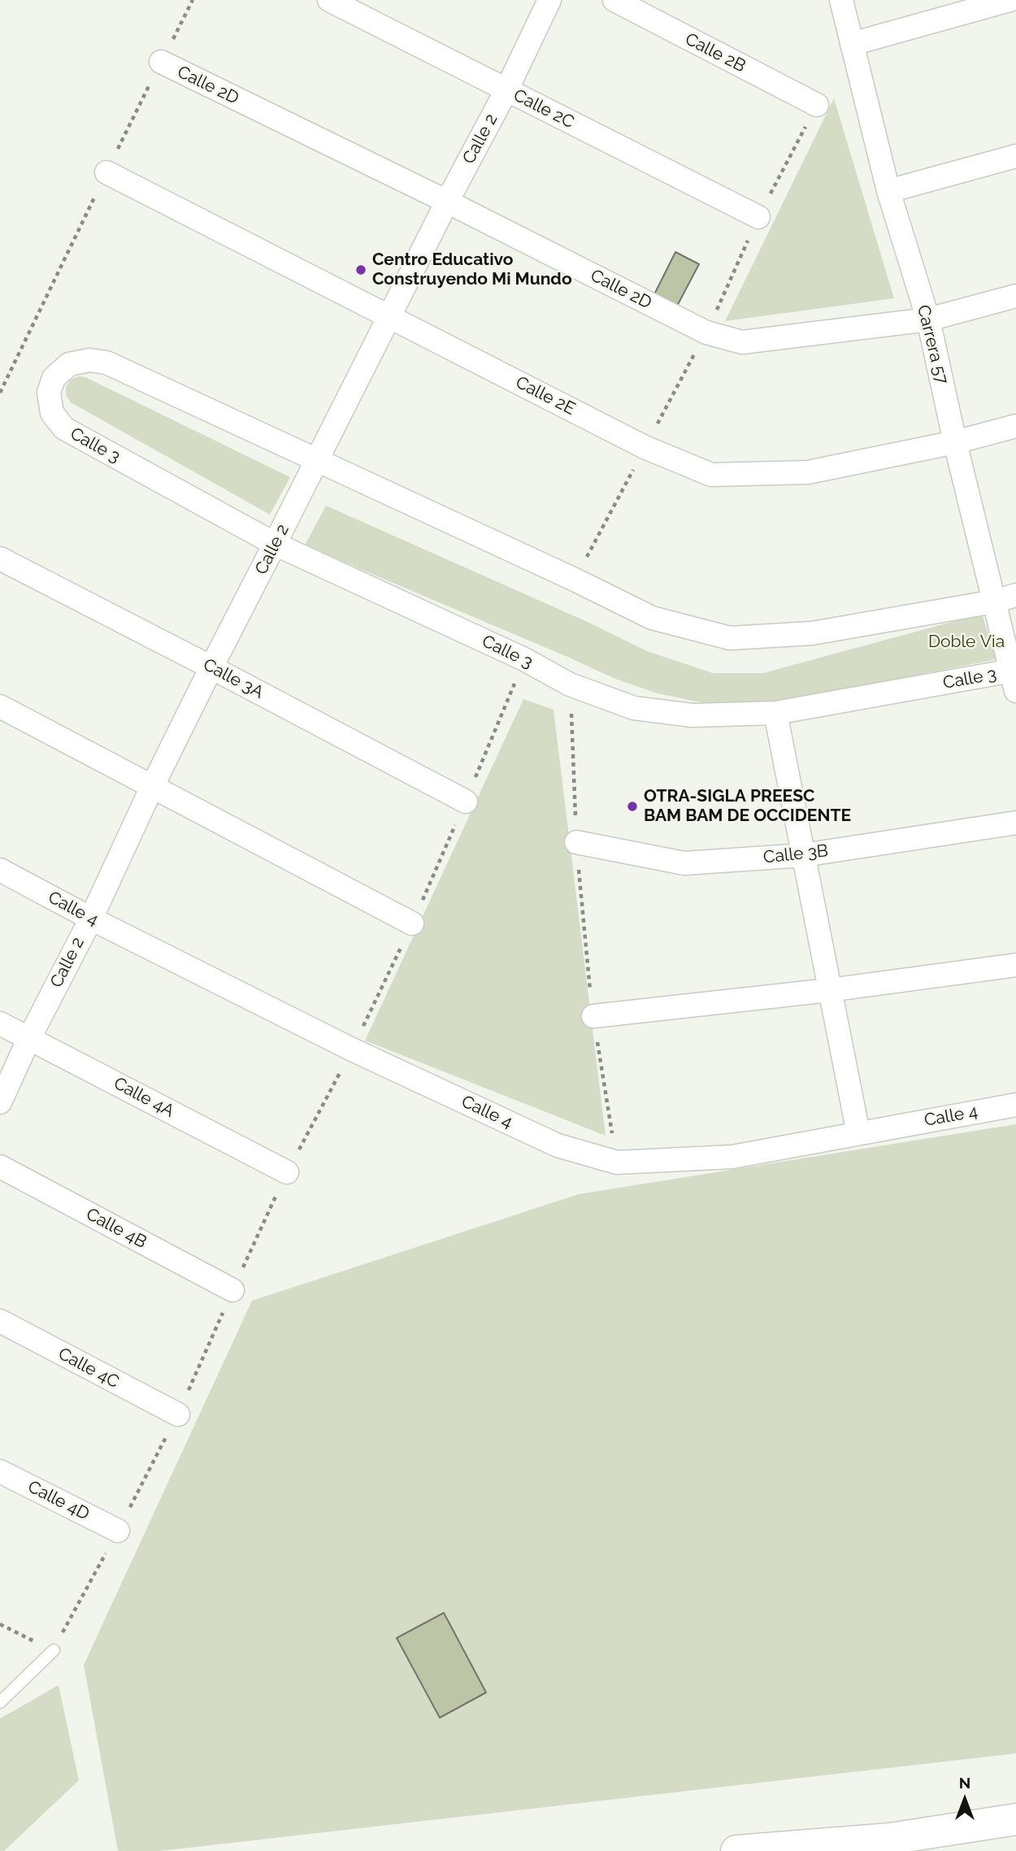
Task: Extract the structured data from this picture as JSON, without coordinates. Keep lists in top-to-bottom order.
{
  "streets": {
    "street": [
      "Calle 2B",
      "Calle 2D",
      "Calle 2C",
      "Calle 2",
      "Carrera 57",
      "Calle 2E",
      "Calle 3",
      "Calle 3A",
      "Calle 3B",
      "Calle 4",
      "Calle 4A",
      "Calle 4B",
      "Calle 4C",
      "Calle 4D"
    ]
  },
  "crossings": [
    ["Calle 2D", "Calle 2"],
    ["Calle 2D", "Carrera 57"],
    ["Calle 2C", "Calle 2"],
    ["Calle 2", "Calle 2E"],
    ["Calle 2", "Calle 3"],
    ["Calle 2", "Calle 3A"],
    ["Calle 2", "Calle 4"],
    ["Calle 2", "Calle 4A"],
    ["Carrera 57", "Calle 2E"],
    ["Carrera 57", "Calle 3"]
  ],
  "parks": ["Doble Via"],
  "places": ["Centro Educativo Construyendo Mi Mundo", "OTRA-SIGLA PREESC BAM BAM DE OCCIDENTE"],
  "north": "top"
}
